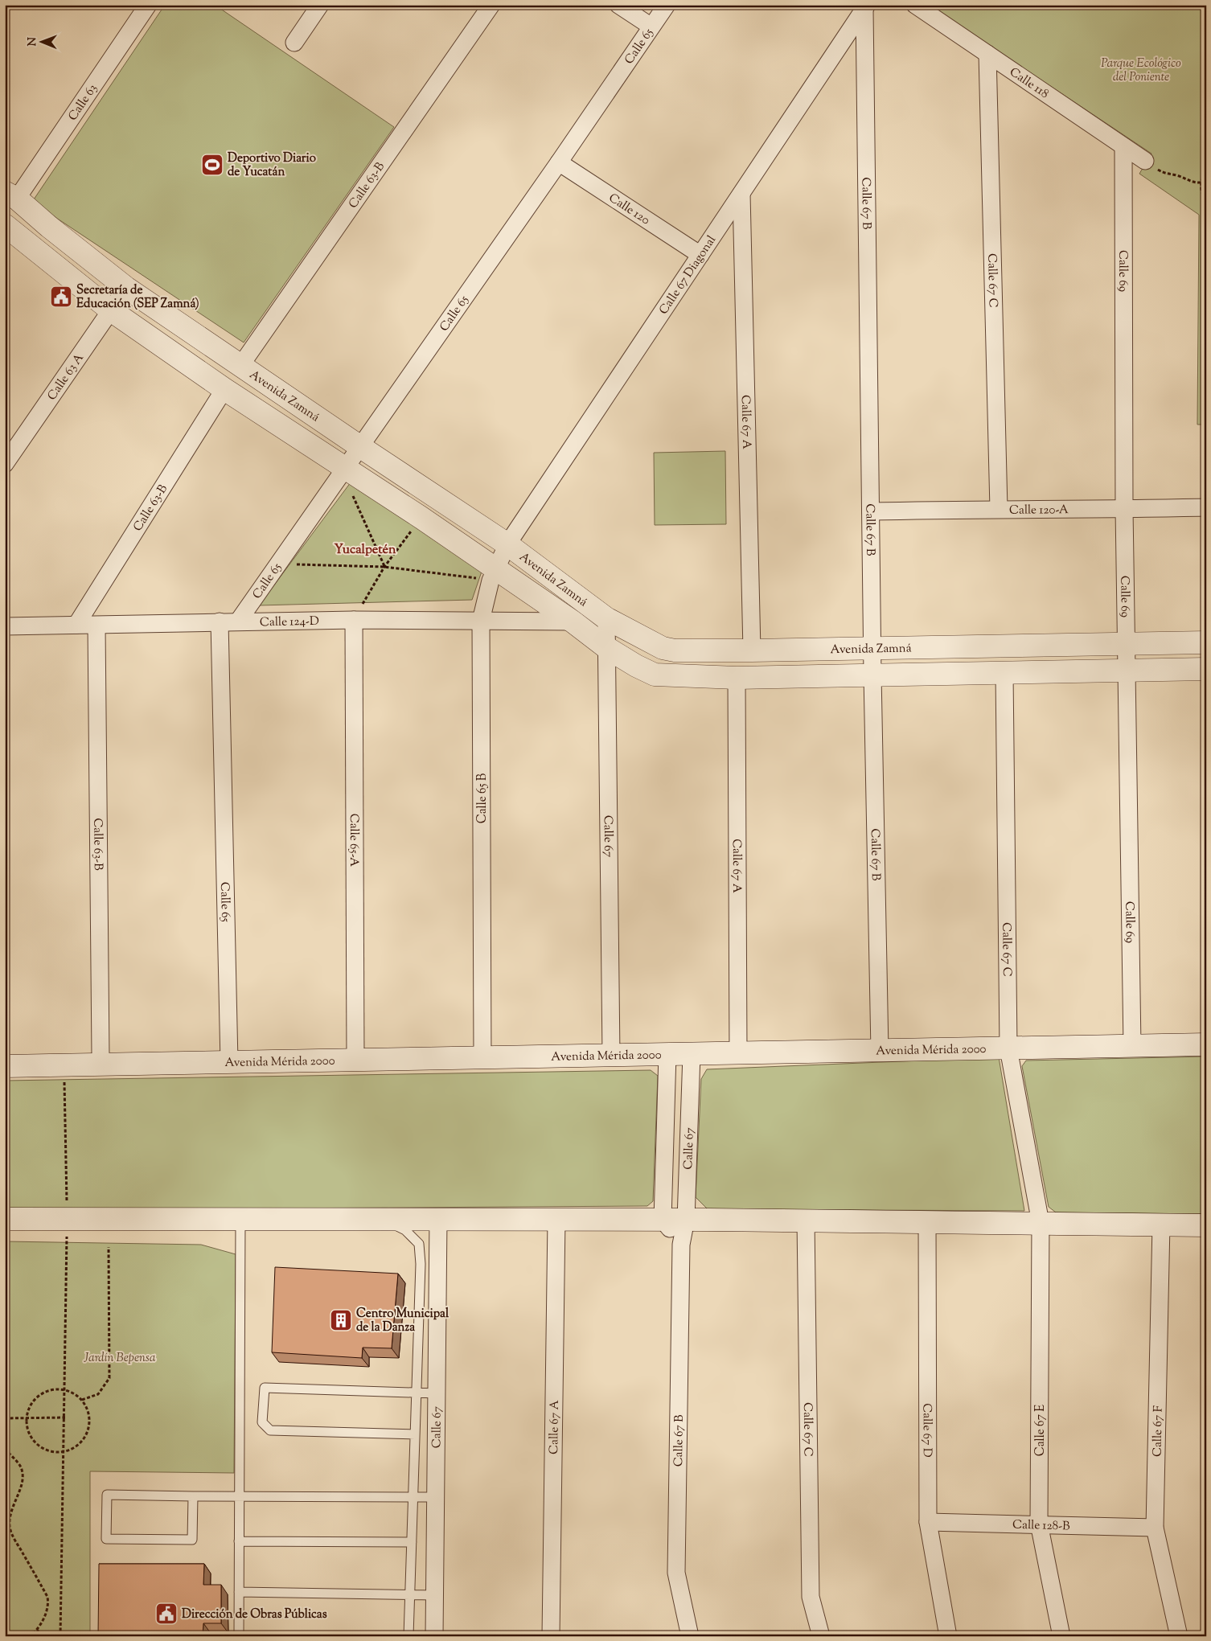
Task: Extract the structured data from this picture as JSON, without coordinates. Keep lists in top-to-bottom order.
{
  "streets": {
    "street": [
      "Calle 65",
      "Calle 118",
      "Calle 63",
      "Calle 63-B",
      "Calle 67 B",
      "Calle 120",
      "Calle 69",
      "Calle 67 Diagonal",
      "Calle 67 C",
      "Calle 63 A",
      "Avenida Zamná",
      "Calle 67 A",
      "Calle 120-A",
      "Calle 124-D",
      "Calle 65 B",
      "Calle 67",
      "Calle 65-A",
      "Avenida Mérida 2000",
      "Calle 67 D",
      "Calle 67 E",
      "Calle 67 F",
      "Calle 128-B"
    ]
  },
  "crossings": [
    ["Calle 65", "Calle 120"],
    ["Calle 65", "Avenida Zamná"],
    ["Calle 65", "Calle 124-D"],
    ["Calle 65", "Avenida Mérida 2000"],
    ["Calle 118", "Calle 69"],
    ["Calle 118", "Calle 67 C"],
    ["Calle 63", "Avenida Zamná"],
    ["Calle 63-B", "Avenida Zamná"],
    ["Calle 63-B", "Calle 124-D"],
    ["Calle 63-B", "Avenida Mérida 2000"],
    ["Calle 67 B", "Calle 67 Diagonal"],
    ["Calle 67 B", "Avenida Zamná"],
    ["Calle 67 B", "Calle 120-A"],
    ["Calle 67 B", "Calle 67"],
    ["Calle 67 B", "Avenida Mérida 2000"],
    ["Calle 120", "Calle 67 Diagonal"],
    ["Calle 69", "Avenida Zamná"],
    ["Calle 69", "Calle 120-A"],
    ["Calle 69", "Avenida Mérida 2000"],
    ["Calle 67 Diagonal", "Avenida Zamná"],
    ["Calle 67 Diagonal", "Calle 67 A"],
    ["Calle 67 Diagonal", "Calle 65 B"],
    ["Calle 67 C", "Avenida Zamná"],
    ["Calle 67 C", "Calle 120-A"],
    ["Calle 67 C", "Avenida Mérida 2000"],
    ["Calle 67 C", "Calle 67 E"],
    ["Calle 63 A", "Avenida Zamná"],
    ["Avenida Zamná", "Calle 67 A"],
    ["Avenida Zamná", "Calle 124-D"],
    ["Avenida Zamná", "Calle 65 B"],
    ["Avenida Zamná", "Calle 67"],
    ["Calle 67 A", "Avenida Mérida 2000"],
    ["Calle 124-D", "Calle 65 B"],
    ["Calle 124-D", "Calle 65-A"],
    ["Calle 65 B", "Avenida Mérida 2000"],
    ["Calle 67", "Avenida Mérida 2000"],
    ["Calle 65-A", "Avenida Mérida 2000"],
    ["Calle 67 D", "Calle 128-B"],
    ["Calle 67 E", "Calle 128-B"],
    ["Calle 67 F", "Calle 128-B"]
  ],
  "districts": ["Yucalpetén"],
  "parks": ["Parque Ecológico del Poniente", "Jardín Bepensa"],
  "places": {
    "sports": ["Deportivo Diario de Yucatán"],
    "public building": ["Secretaría de Educación (SEP Zamná)", "Dirección de Obras Públicas"],
    "building": ["Centro Municipal de la Danza"]
  },
  "north": "left"
}
